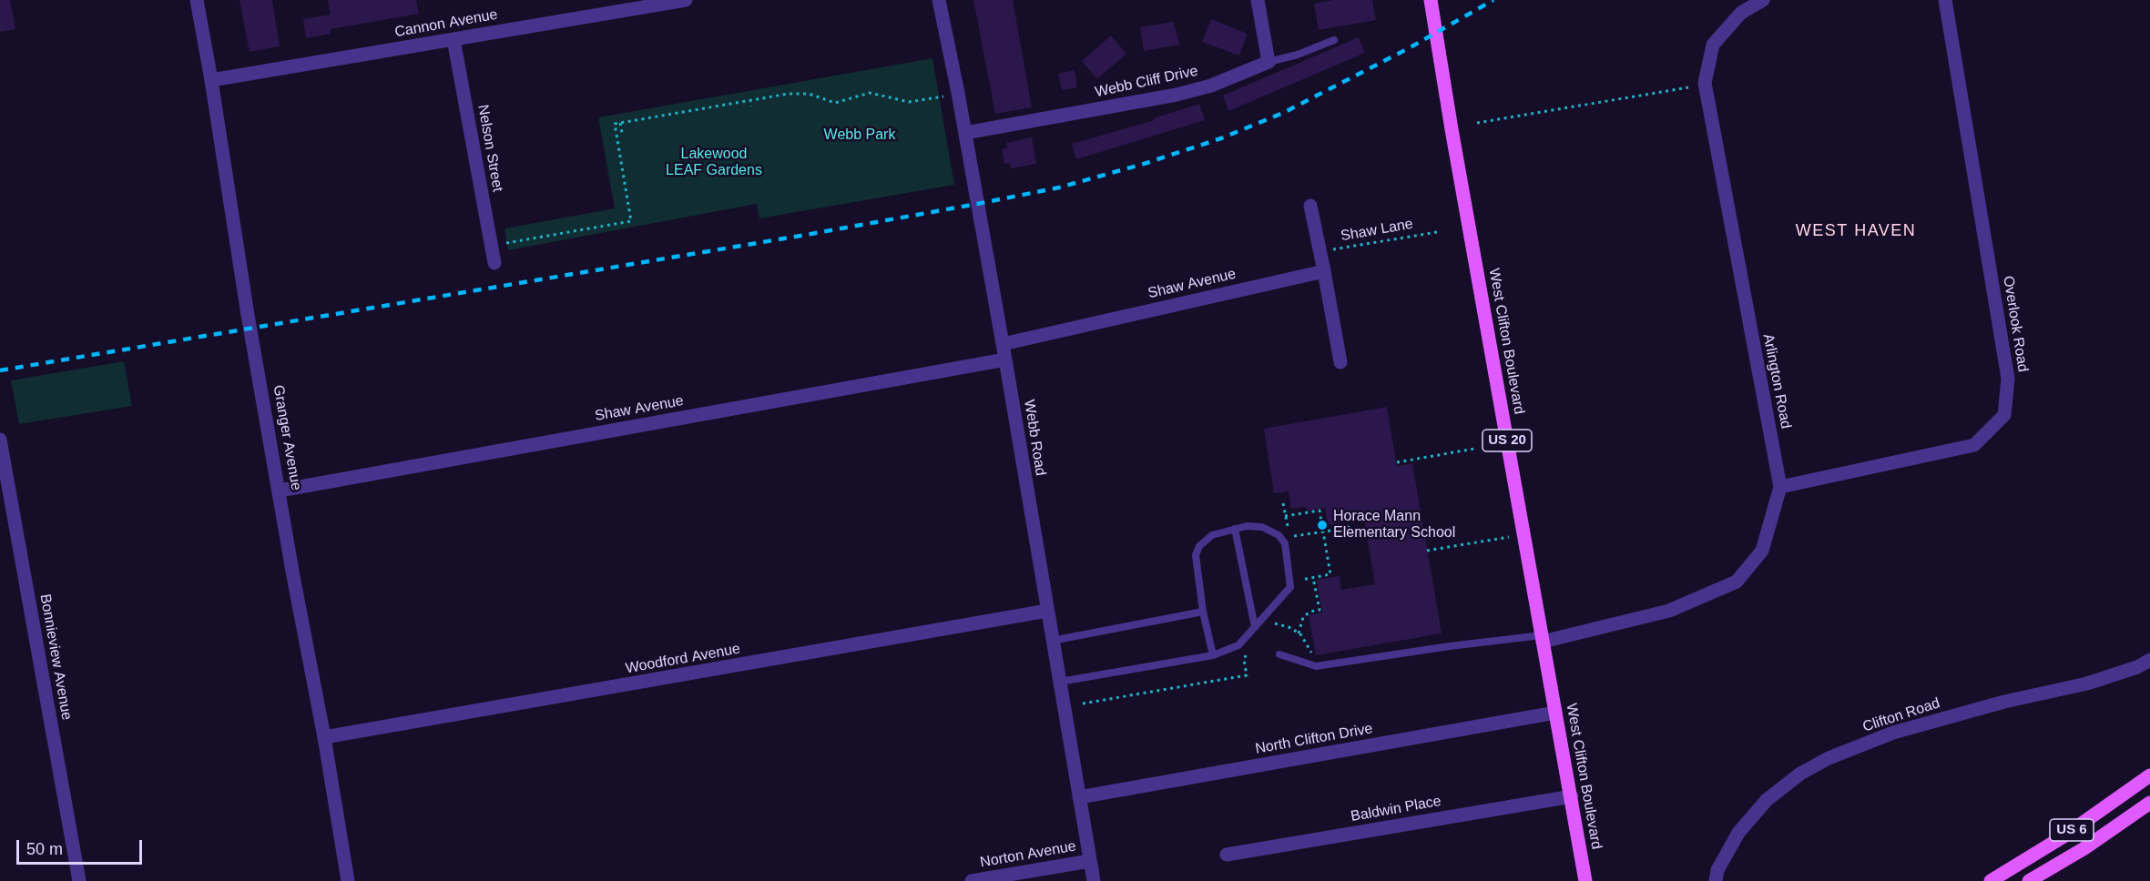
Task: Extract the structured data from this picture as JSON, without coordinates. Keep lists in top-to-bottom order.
{
  "streets": {
    "main road": ["West Clifton Boulevard", "US 20", "US 6"],
    "street": [
      "Cannon Avenue",
      "Webb Cliff Drive",
      "Nelson Street",
      "Shaw Avenue",
      "Overlook Road",
      "Arlington Road",
      "Granger Avenue",
      "Webb Road",
      "Bonnieview Avenue",
      "Woodford Avenue",
      "Clifton Road",
      "North Clifton Drive",
      "Baldwin Place",
      "Norton Avenue"
    ],
    "path": ["Shaw Lane"]
  },
  "crossings": [
    ["Cannon Avenue", "Nelson Street"],
    ["Cannon Avenue", "Granger Avenue"],
    ["Webb Cliff Drive", "Webb Road"],
    ["Shaw Avenue", "Granger Avenue"],
    ["Shaw Avenue", "Webb Road"],
    ["Overlook Road", "Arlington Road"],
    ["West Clifton Boulevard", "Arlington Road"],
    ["West Clifton Boulevard", "North Clifton Drive"],
    ["West Clifton Boulevard", "Baldwin Place"],
    ["Granger Avenue", "Woodford Avenue"],
    ["Webb Road", "Woodford Avenue"],
    ["Webb Road", "North Clifton Drive"],
    ["Webb Road", "Norton Avenue"]
  ],
  "districts": ["WEST HAVEN"],
  "parks": ["Webb Park", "Lakewood LEAF Gardens"],
  "places": ["Horace Mann Elementary School"],
  "scale_bar": "50 m"
}
